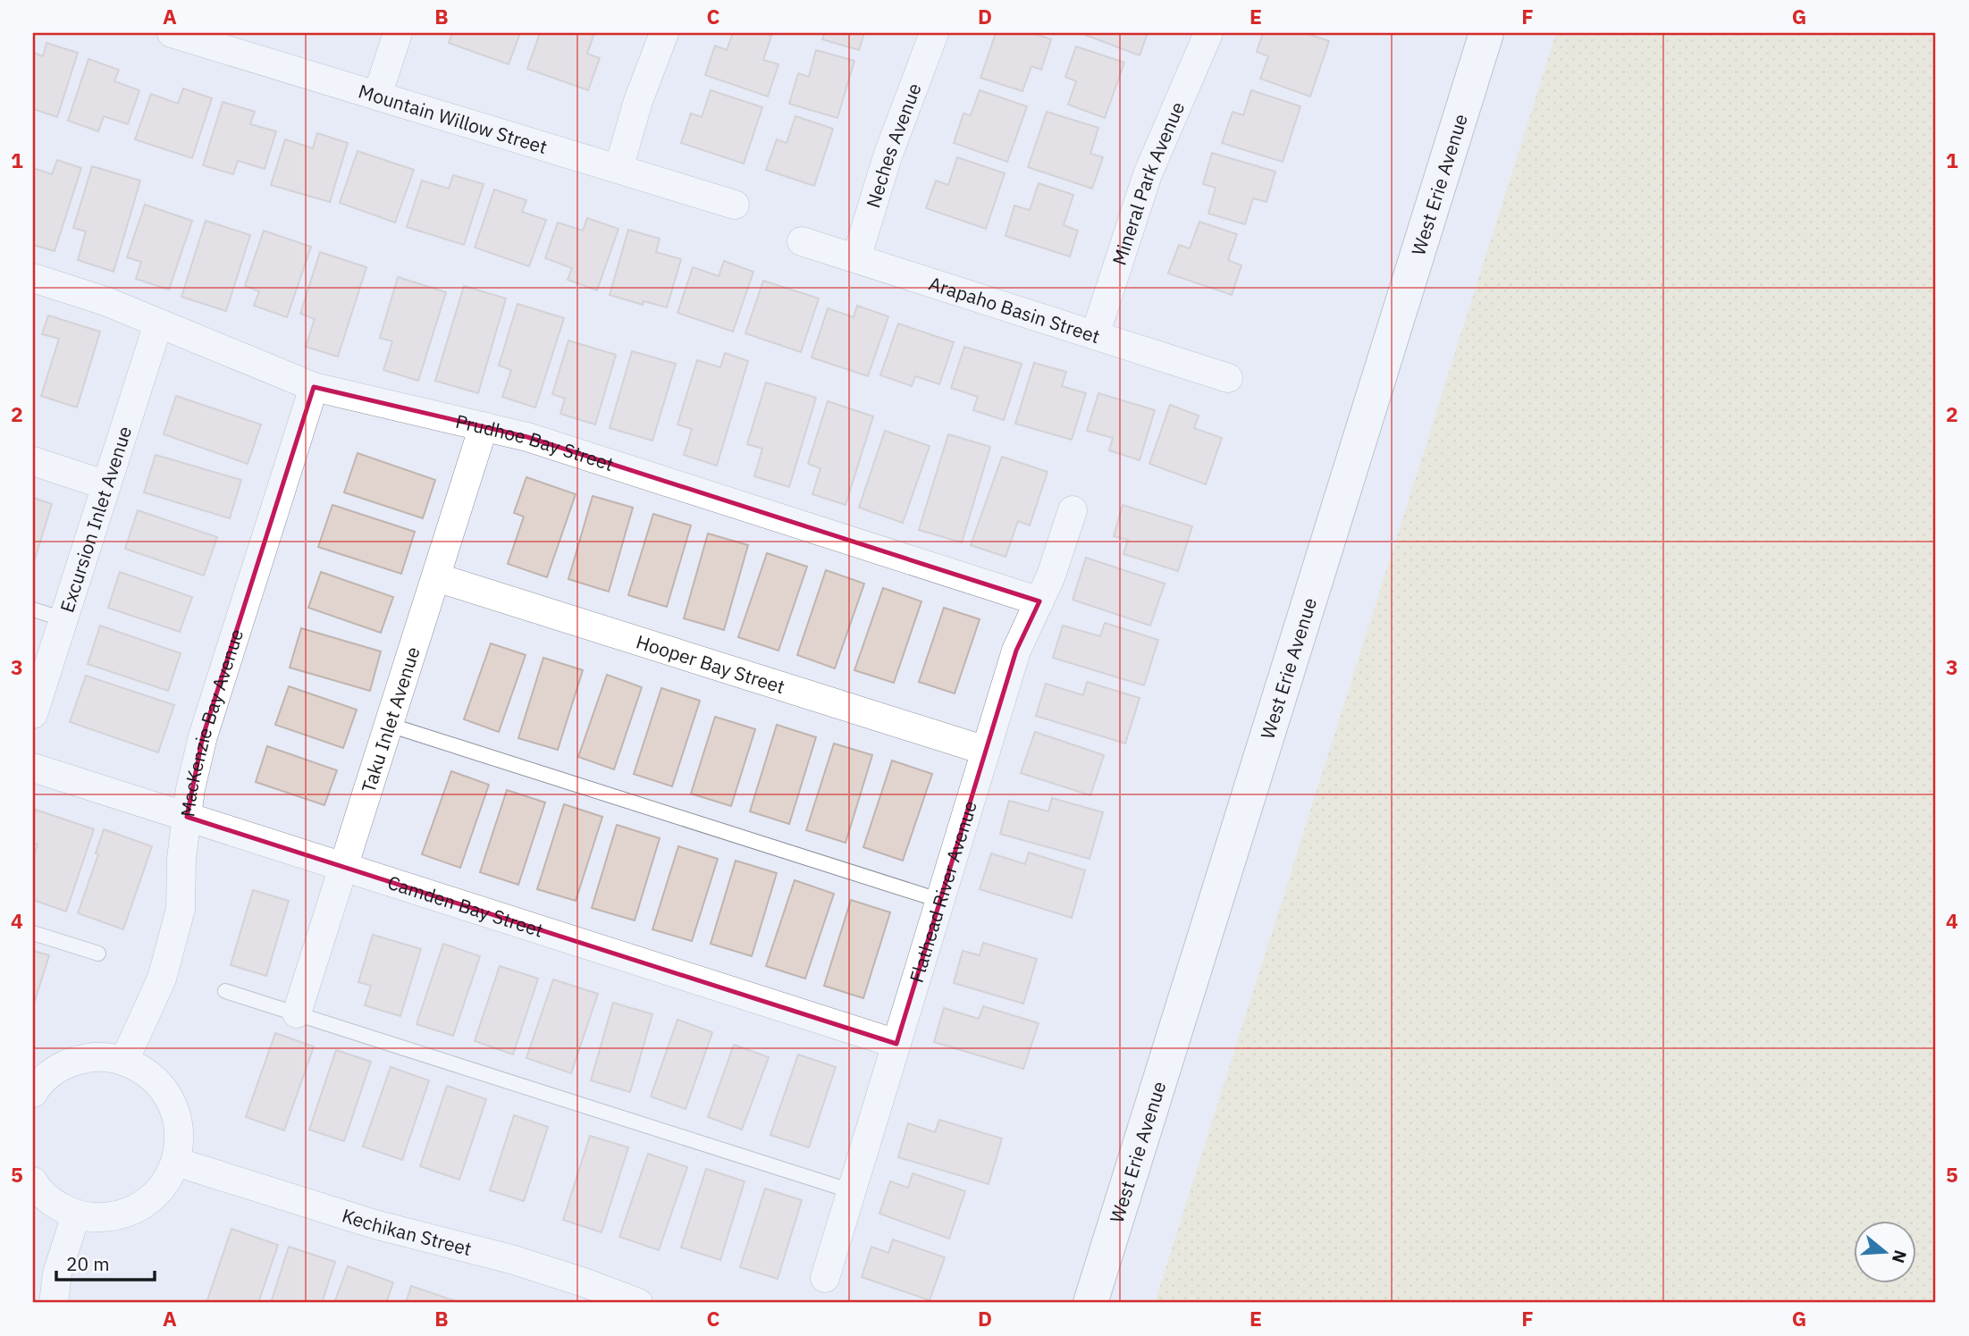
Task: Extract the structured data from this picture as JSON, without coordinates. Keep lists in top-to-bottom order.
{
  "streets": {
    "street": [
      "Mountain Willow Street",
      "Neches Avenue",
      "Mineral Park Avenue",
      "West Erie Avenue",
      "Arapaho Basin Street",
      "Prudhoe Bay Street",
      "Excursion Inlet Avenue",
      "Hooper Bay Street",
      "Taku Inlet Avenue",
      "MacKenzie Bay Avenue",
      "Flathead River Avenue",
      "Camden Bay Street",
      "Kechikan Street"
    ]
  },
  "crossings": [
    ["Neches Avenue", "Arapaho Basin Street"],
    ["Mineral Park Avenue", "Arapaho Basin Street"],
    ["Prudhoe Bay Street", "Excursion Inlet Avenue"],
    ["Prudhoe Bay Street", "Taku Inlet Avenue"],
    ["Prudhoe Bay Street", "MacKenzie Bay Avenue"],
    ["Prudhoe Bay Street", "Flathead River Avenue"],
    ["Hooper Bay Street", "Taku Inlet Avenue"],
    ["Hooper Bay Street", "Flathead River Avenue"],
    ["Taku Inlet Avenue", "Camden Bay Street"],
    ["MacKenzie Bay Avenue", "Camden Bay Street"],
    ["Flathead River Avenue", "Camden Bay Street"]
  ],
  "scale_bar": "20 m",
  "north": "right",
  "grid": {
    "columns": [
      "A",
      "B",
      "C",
      "D",
      "E",
      "F",
      "G"
    ],
    "rows": [
      "1",
      "2",
      "3",
      "4",
      "5"
    ]
  }
}
